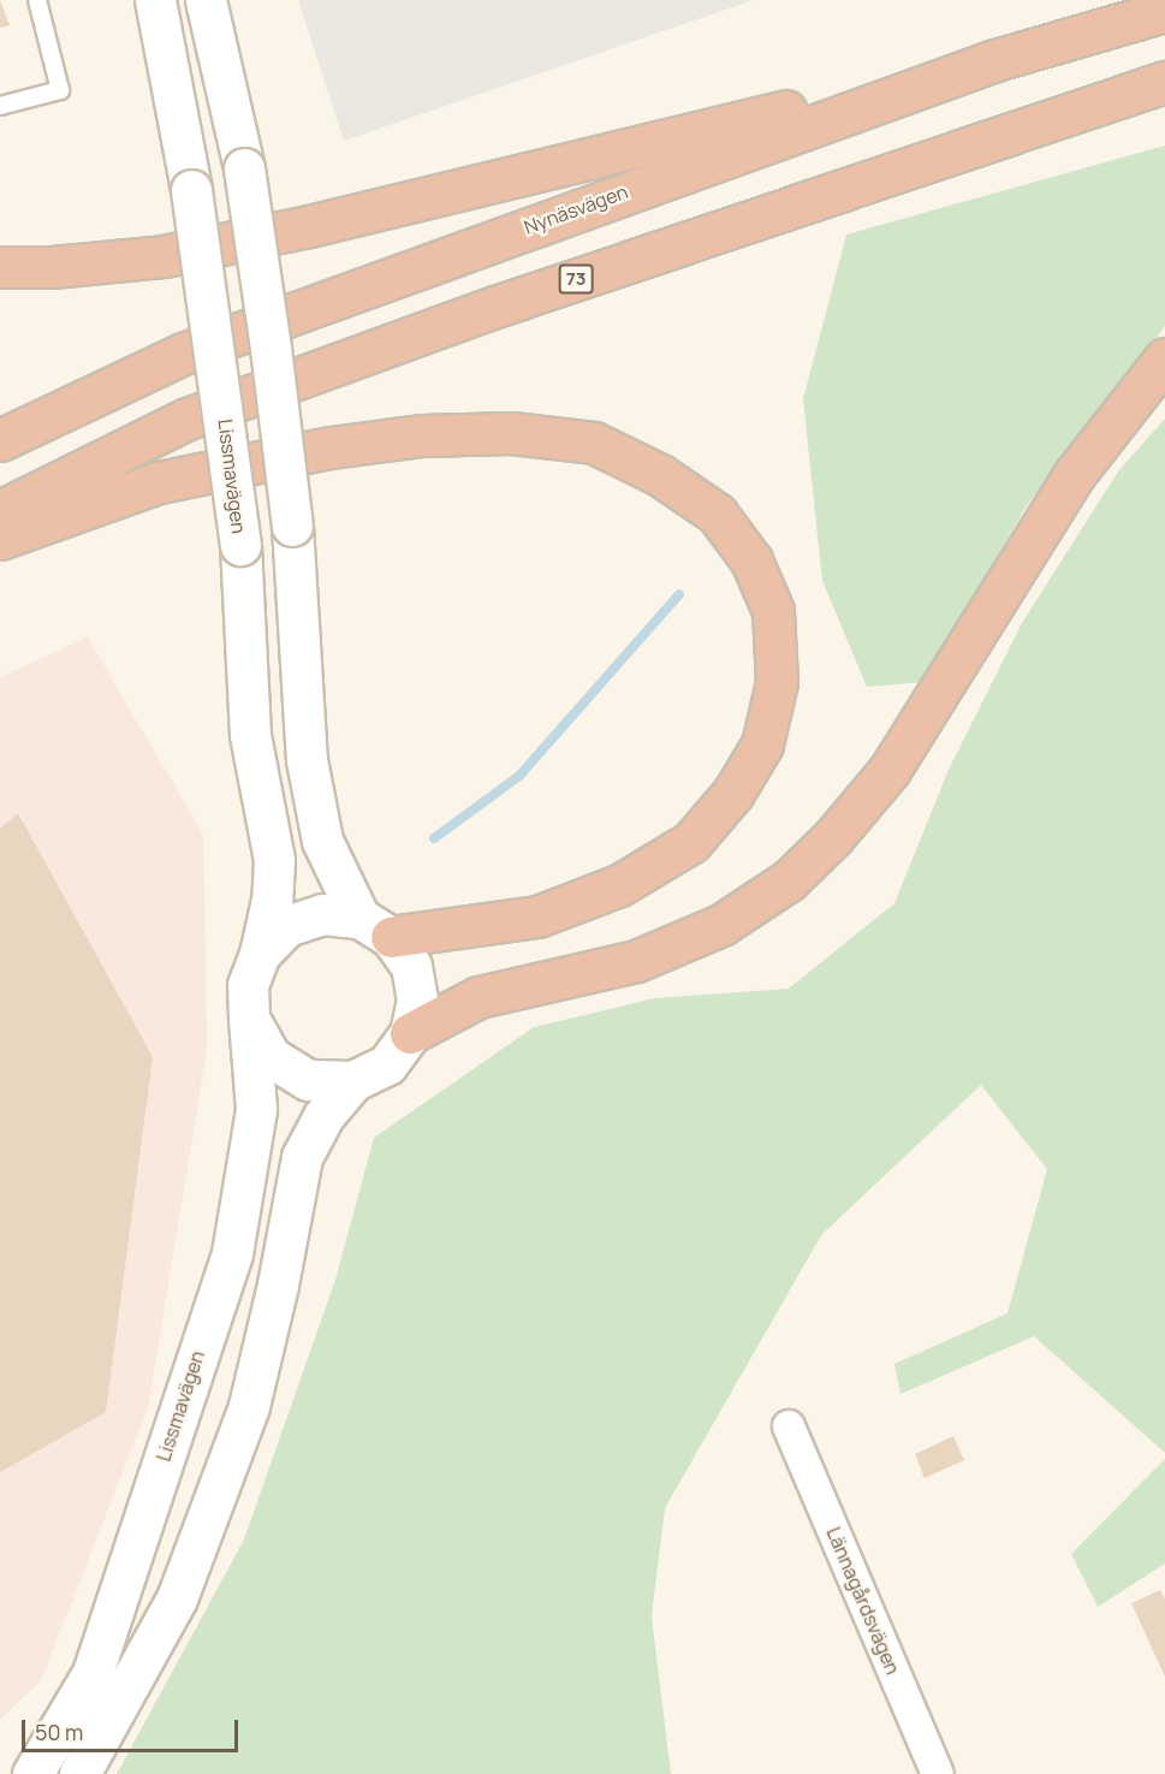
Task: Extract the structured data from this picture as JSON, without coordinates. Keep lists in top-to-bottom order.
{
  "streets": {
    "highway": ["Nynäsvägen", "73"],
    "street": ["Lissmavägen", "Lännagårdsvägen"]
  },
  "scale_bar": "50 m"
}
